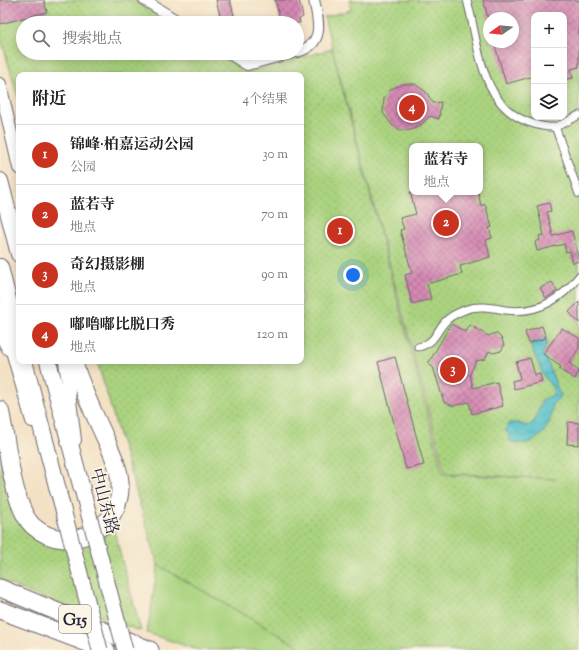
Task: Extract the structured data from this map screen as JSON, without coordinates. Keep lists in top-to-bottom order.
{
  "streets": {
    "highway": ["中山东路", "G15"]
  },
  "north": "left",
  "page": {
    "map_buttons": ["+", "−"],
    "search": "搜索地点",
    "heading": ["附近", "4个结果"],
    "pins": [
      "4",
      "2",
      "1",
      "3"
    ],
    "list": [
      {
        "mark": "1",
        "name": "锦峰·柏嘉运动公园",
        "note": "公园",
        "value": "30 m"
      },
      {
        "mark": "2",
        "name": "蓝若寺",
        "note": "地点",
        "value": "70 m"
      },
      {
        "mark": "3",
        "name": "奇幻摄影棚",
        "note": "地点",
        "value": "90 m"
      },
      {
        "mark": "4",
        "name": "嘟噜嘟比脱口秀",
        "note": "地点",
        "value": "120 m"
      }
    ],
    "popup": ["蓝若寺", "地点"]
  }
}
